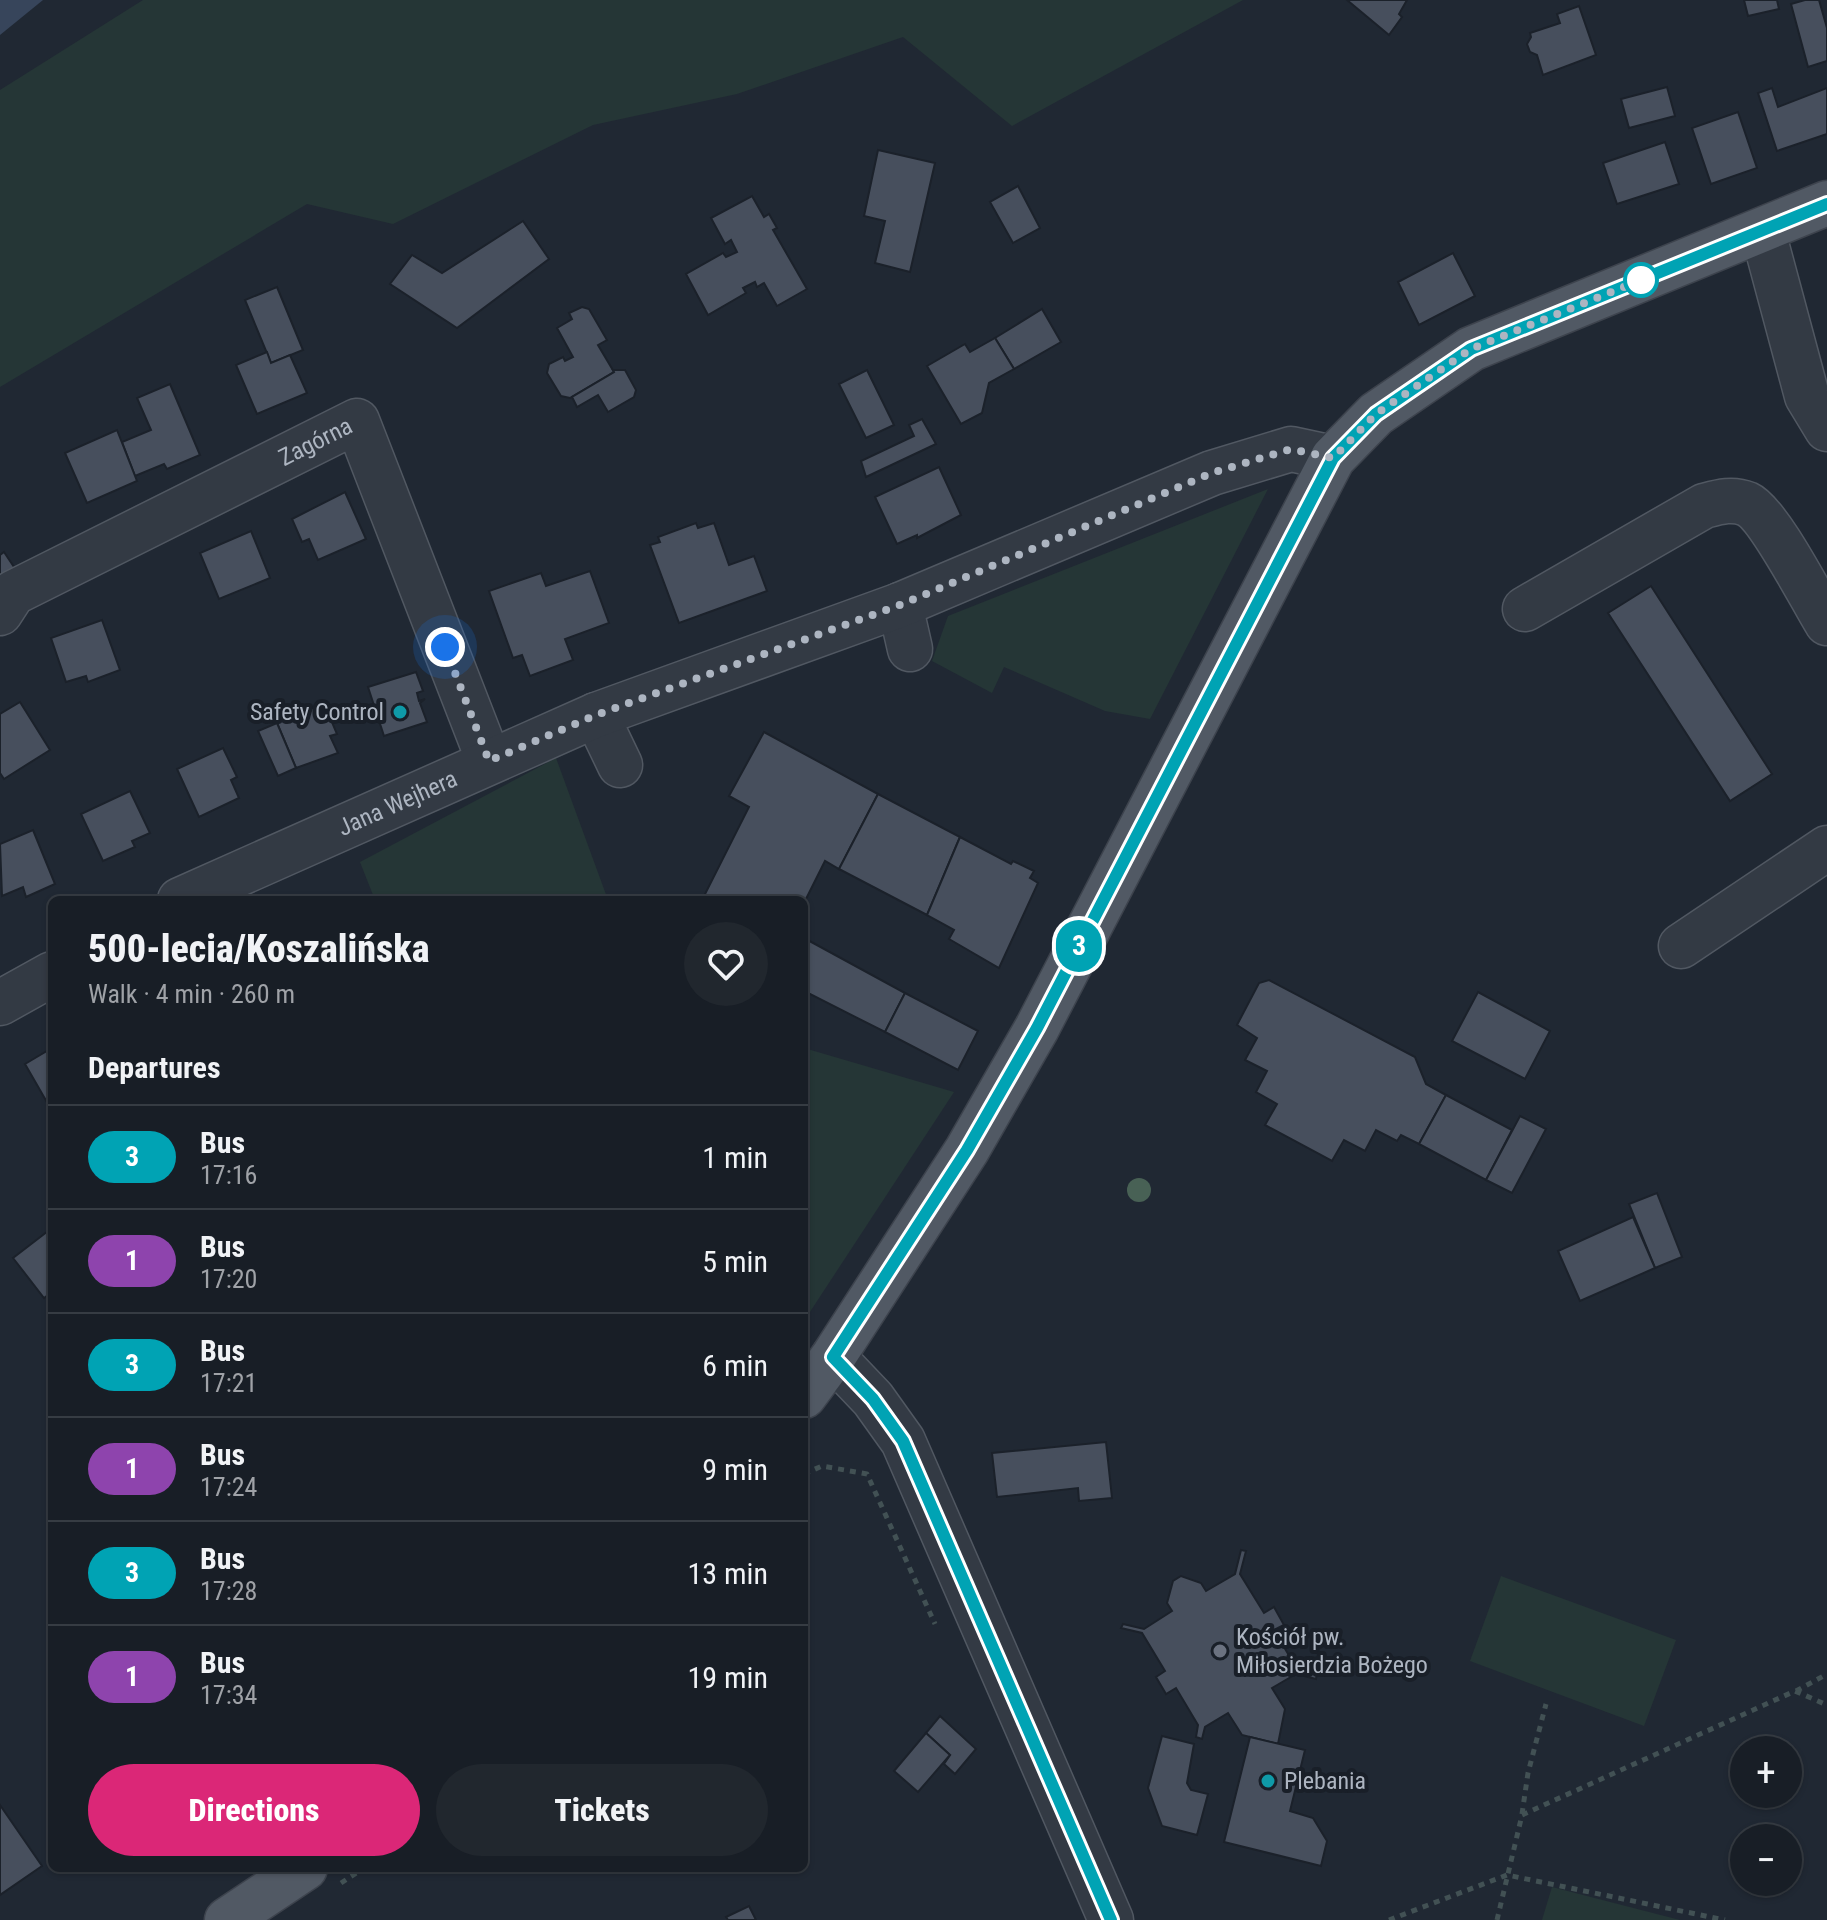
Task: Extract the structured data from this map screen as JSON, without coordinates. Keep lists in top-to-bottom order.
{
  "streets": {
    "street": ["Zagórna", "Jana Wejhera"]
  },
  "crossings": [
    ["Zagórna", "Jana Wejhera"]
  ],
  "places": ["Safety Control", "Kościół pw. Miłosierdzia Bożego", "Plebania"],
  "lines": ["bus line 3"],
  "page": {
    "on_map": "3",
    "heading": [
      ["500-lecia/Koszalińska", "Walk · 4 min · 260 m"],
      "Departures"
    ],
    "list": [
      {
        "mark": "3",
        "name": "Bus",
        "note": "17:16",
        "value": "1 min"
      },
      {
        "mark": "1",
        "name": "Bus",
        "note": "17:20",
        "value": "5 min"
      },
      {
        "mark": "3",
        "name": "Bus",
        "note": "17:21",
        "value": "6 min"
      },
      {
        "mark": "1",
        "name": "Bus",
        "note": "17:24",
        "value": "9 min"
      },
      {
        "mark": "3",
        "name": "Bus",
        "note": "17:28",
        "value": "13 min"
      },
      {
        "mark": "1",
        "name": "Bus",
        "note": "17:34",
        "value": "19 min"
      }
    ],
    "map_buttons": ["+", "−"],
    "buttons": ["Directions", "Tickets"]
  }
}
